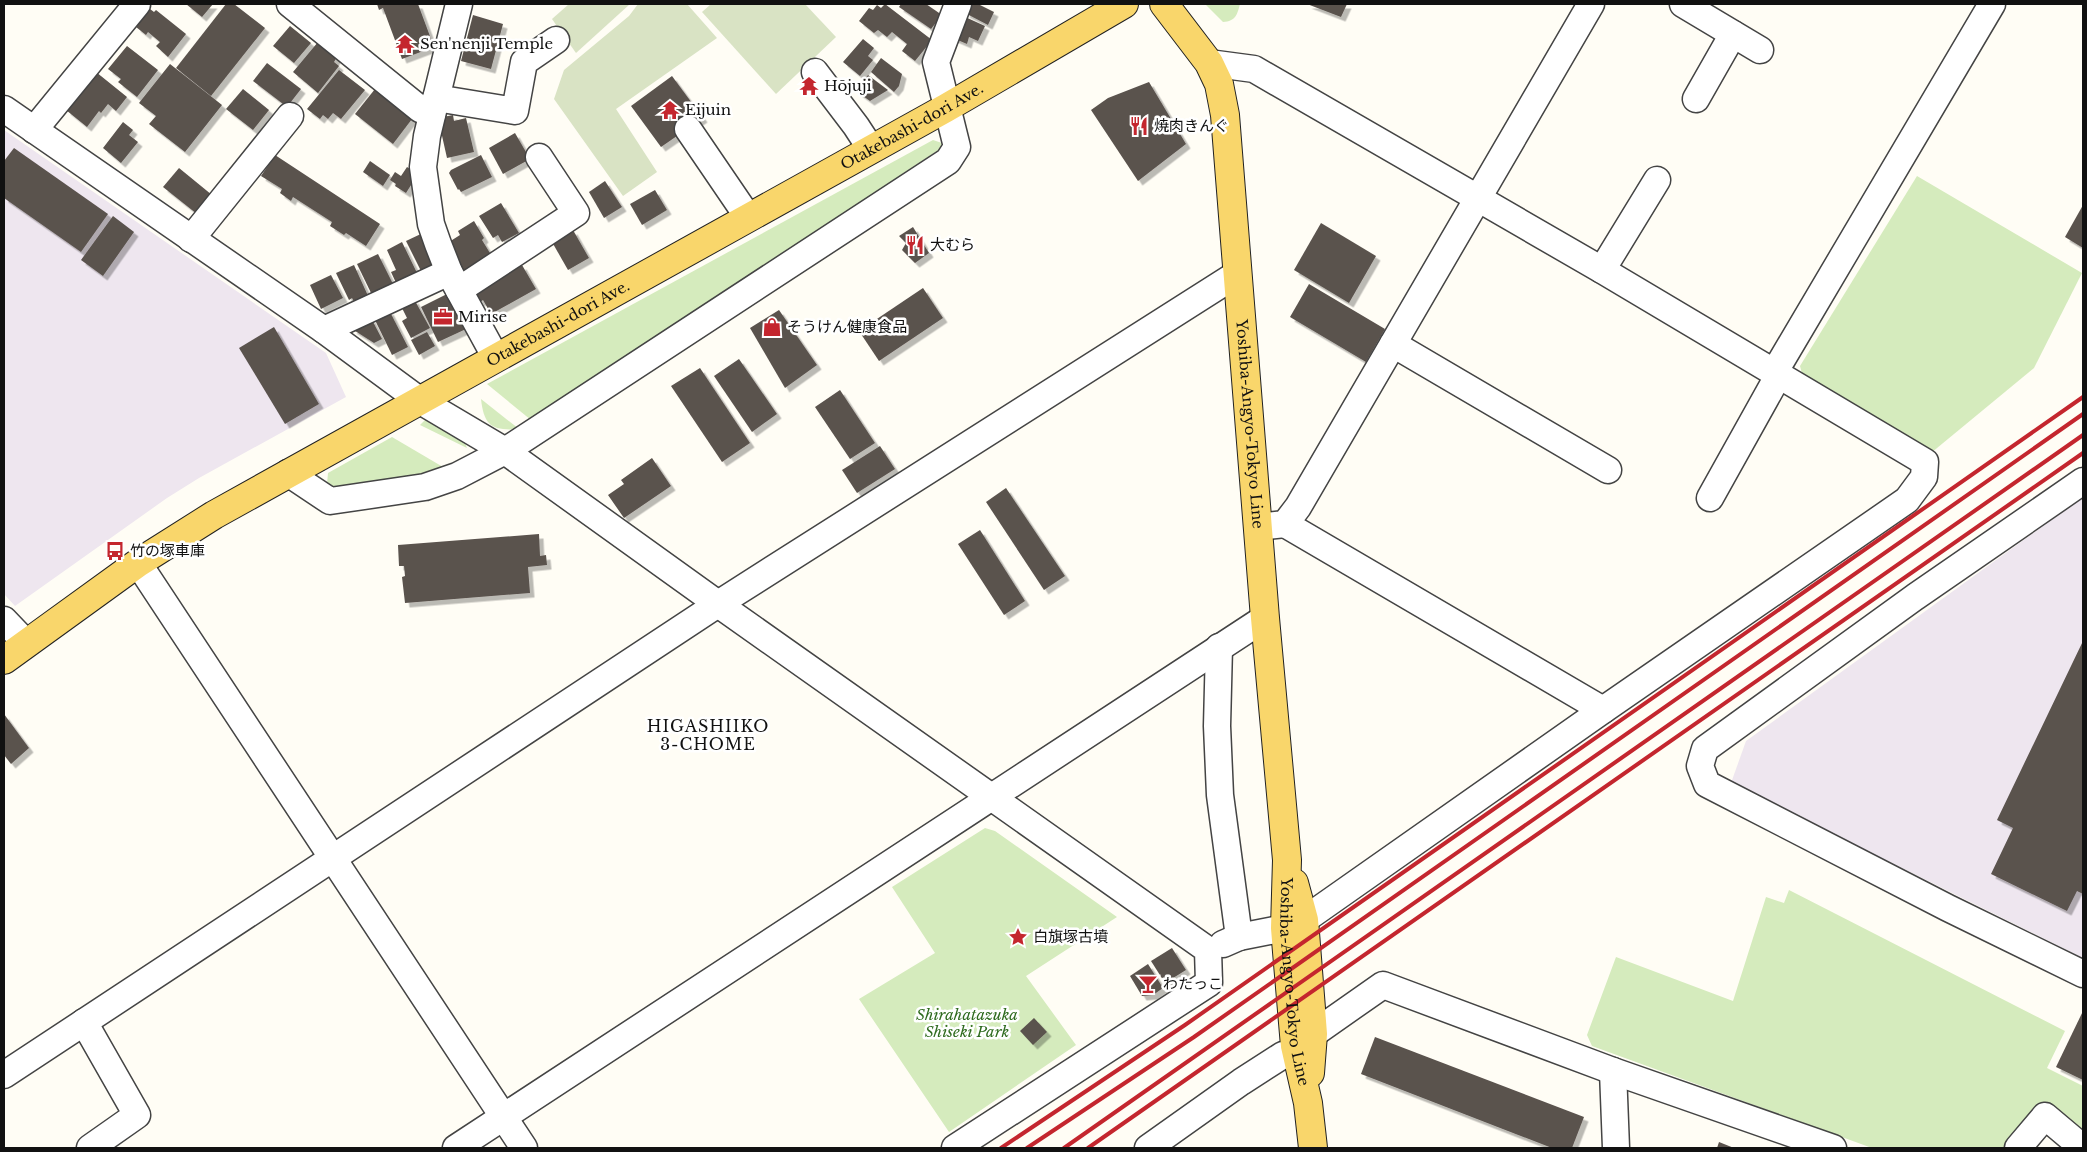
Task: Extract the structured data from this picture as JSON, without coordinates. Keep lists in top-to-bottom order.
{
  "streets": {
    "main road": ["Otakebashi-dori Ave.", "Yoshiba-Angyo-Tokyo Line"]
  },
  "districts": ["HIGASHIIKO 3-CHOME"],
  "parks": ["Shirahatazuka Shiseki Park"],
  "places": {
    "temple": ["Sen'nenji Temple", "Hōjuji", "Eijuin"],
    "restaurant": ["焼肉きんぐ", "大むら"],
    "office": ["Mirise"],
    "shop": ["そうけん健康食品"],
    "bus stop": ["竹の塚車庫"],
    "place": ["白旗塚古墳"],
    "bar": ["わたっこ"]
  }
}
